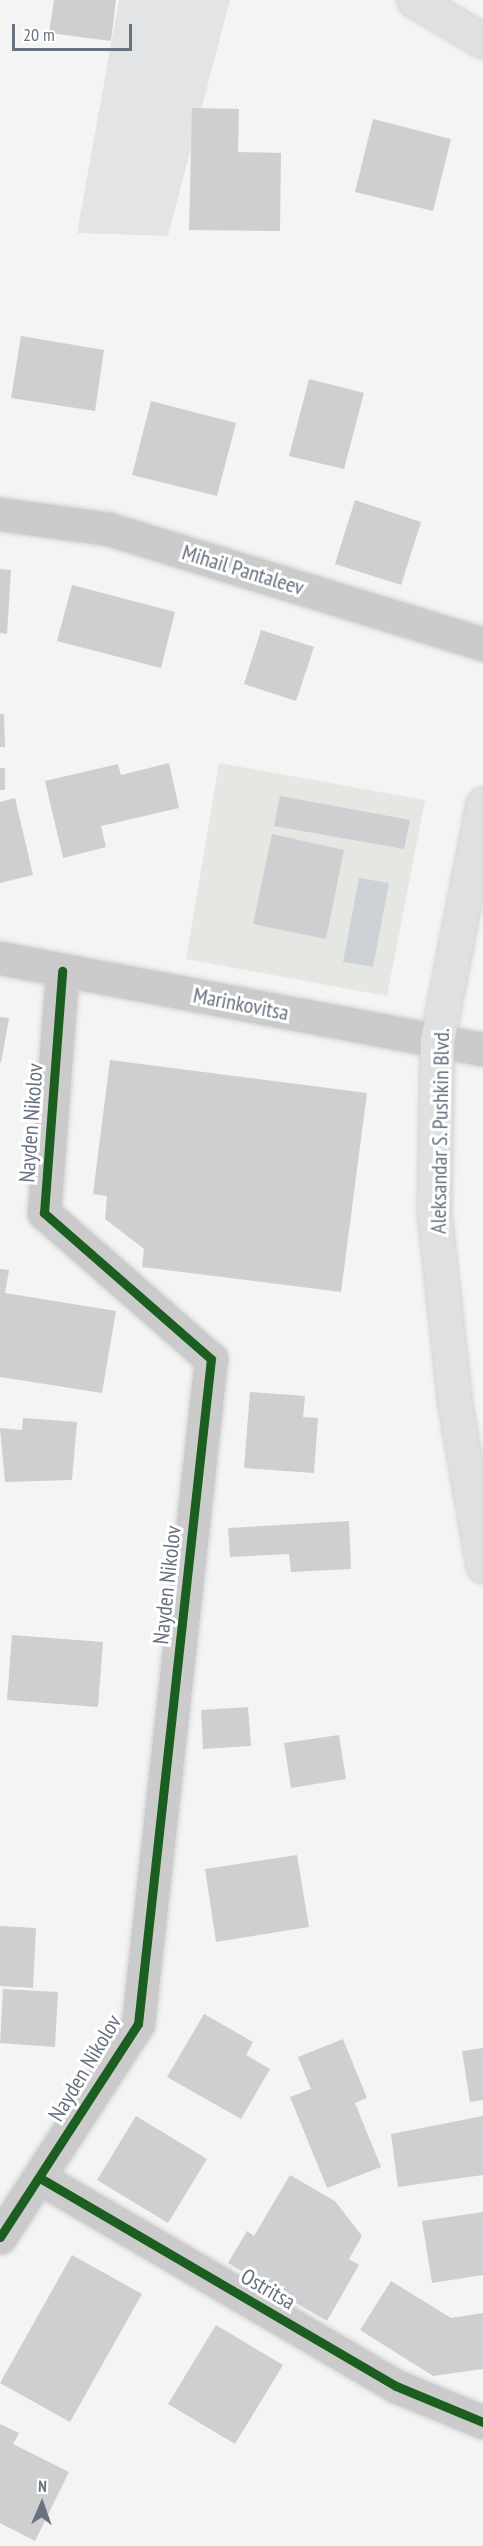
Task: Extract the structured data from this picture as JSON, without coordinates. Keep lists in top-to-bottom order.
{
  "streets": {
    "main road": ["Aleksandar S. Pushkin Blvd."],
    "street": [
      "Mihail Pantaleev",
      "Marinkovitsa",
      "Nayden Nikolov",
      "Ostritsa"
    ]
  },
  "crossings": [
    ["Marinkovitsa", "Nayden Nikolov"],
    ["Marinkovitsa", "Aleksandar S. Pushkin Blvd."],
    ["Nayden Nikolov", "Ostritsa"]
  ],
  "scale_bar": "20 m",
  "north": "top"
}
